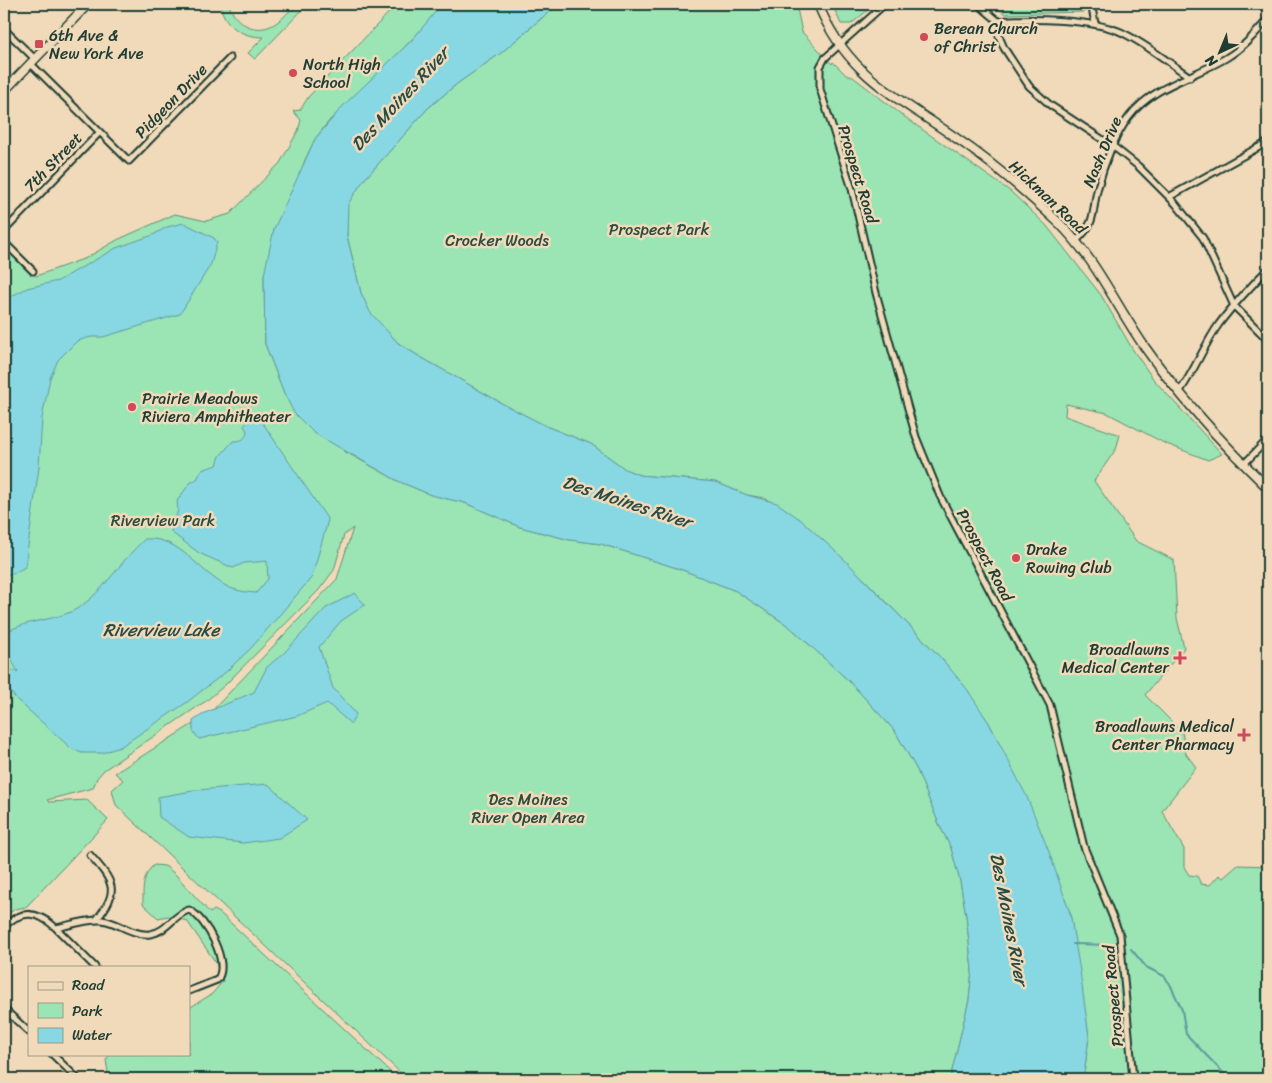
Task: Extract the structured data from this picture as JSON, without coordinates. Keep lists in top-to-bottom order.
{
  "streets": {
    "main road": ["Hickman Road"],
    "street": [
      "Pidgeon Drive",
      "Nash Drive",
      "7th Street",
      "Prospect Road"
    ]
  },
  "crossings": [
    ["Pidgeon Drive", "7th Street"],
    ["Nash Drive", "Hickman Road"],
    ["Prospect Road", "Hickman Road"]
  ],
  "water": ["Des Moines River", "Riverview Lake"],
  "parks": [
    "Prospect Park",
    "Crocker Woods",
    "Riverview Park",
    "Des Moines River Open Area"
  ],
  "places": {
    "other": [
      "Berean Church of Christ",
      "North High School",
      "Prairie Meadows Riviera Amphitheater",
      "Drake Rowing Club"
    ],
    "transit": ["6th Ave & New York Ave"],
    "health": ["Broadlawns Medical Center", "Broadlawns Medical Center Pharmacy"]
  },
  "legend": ["Road", "Park", "Water"],
  "north": "bottom left"
}
